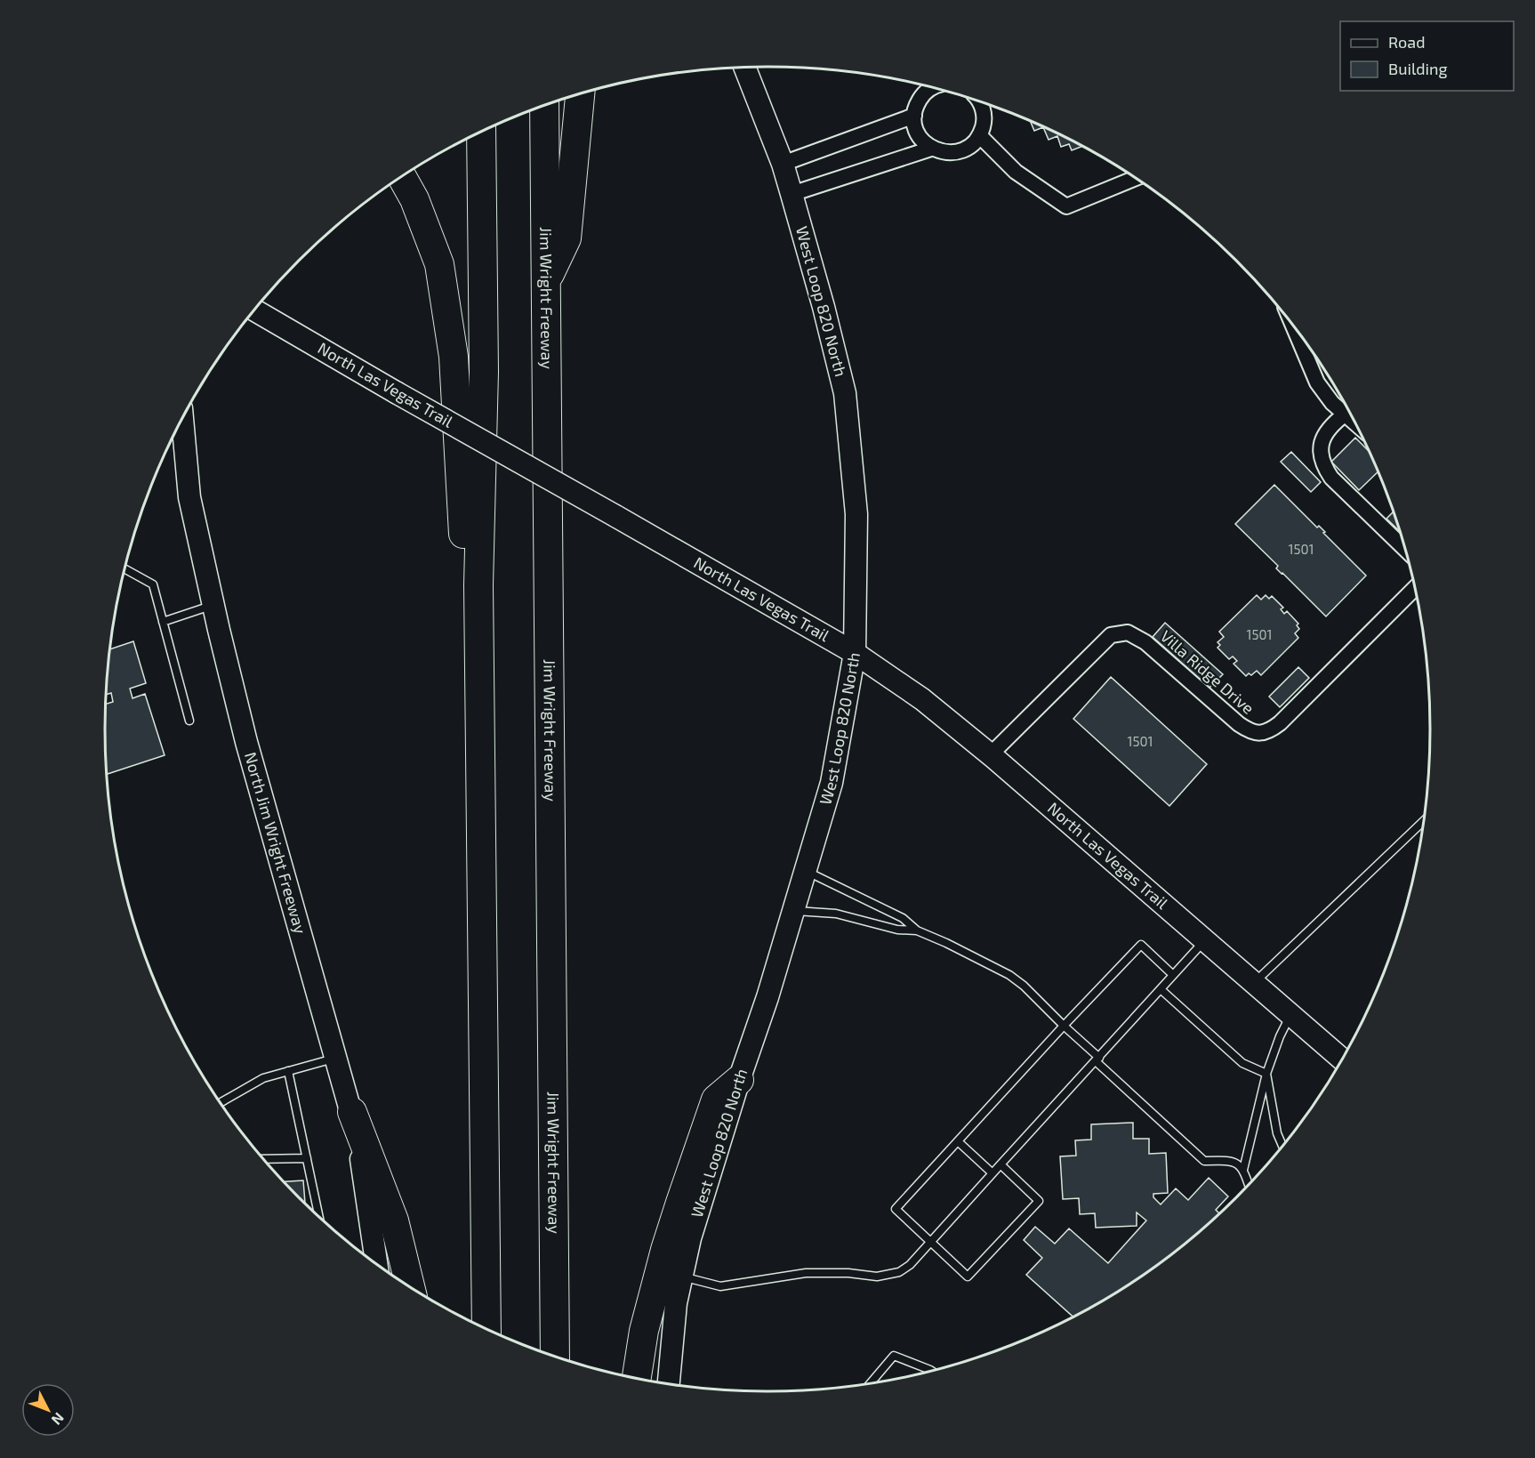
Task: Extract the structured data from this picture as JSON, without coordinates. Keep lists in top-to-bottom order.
{
  "streets": {
    "highway": ["Jim Wright Freeway"],
    "street": [
      "West Loop 820 North",
      "North Las Vegas Trail",
      "Villa Ridge Drive",
      "North Jim Wright Freeway"
    ]
  },
  "crossings": [
    ["West Loop 820 North", "North Las Vegas Trail"],
    ["North Las Vegas Trail", "Villa Ridge Drive"]
  ],
  "house_numbers": ["1501", "1501", "1501"],
  "legend": ["Road", "Building"],
  "north": "bottom right"
}
